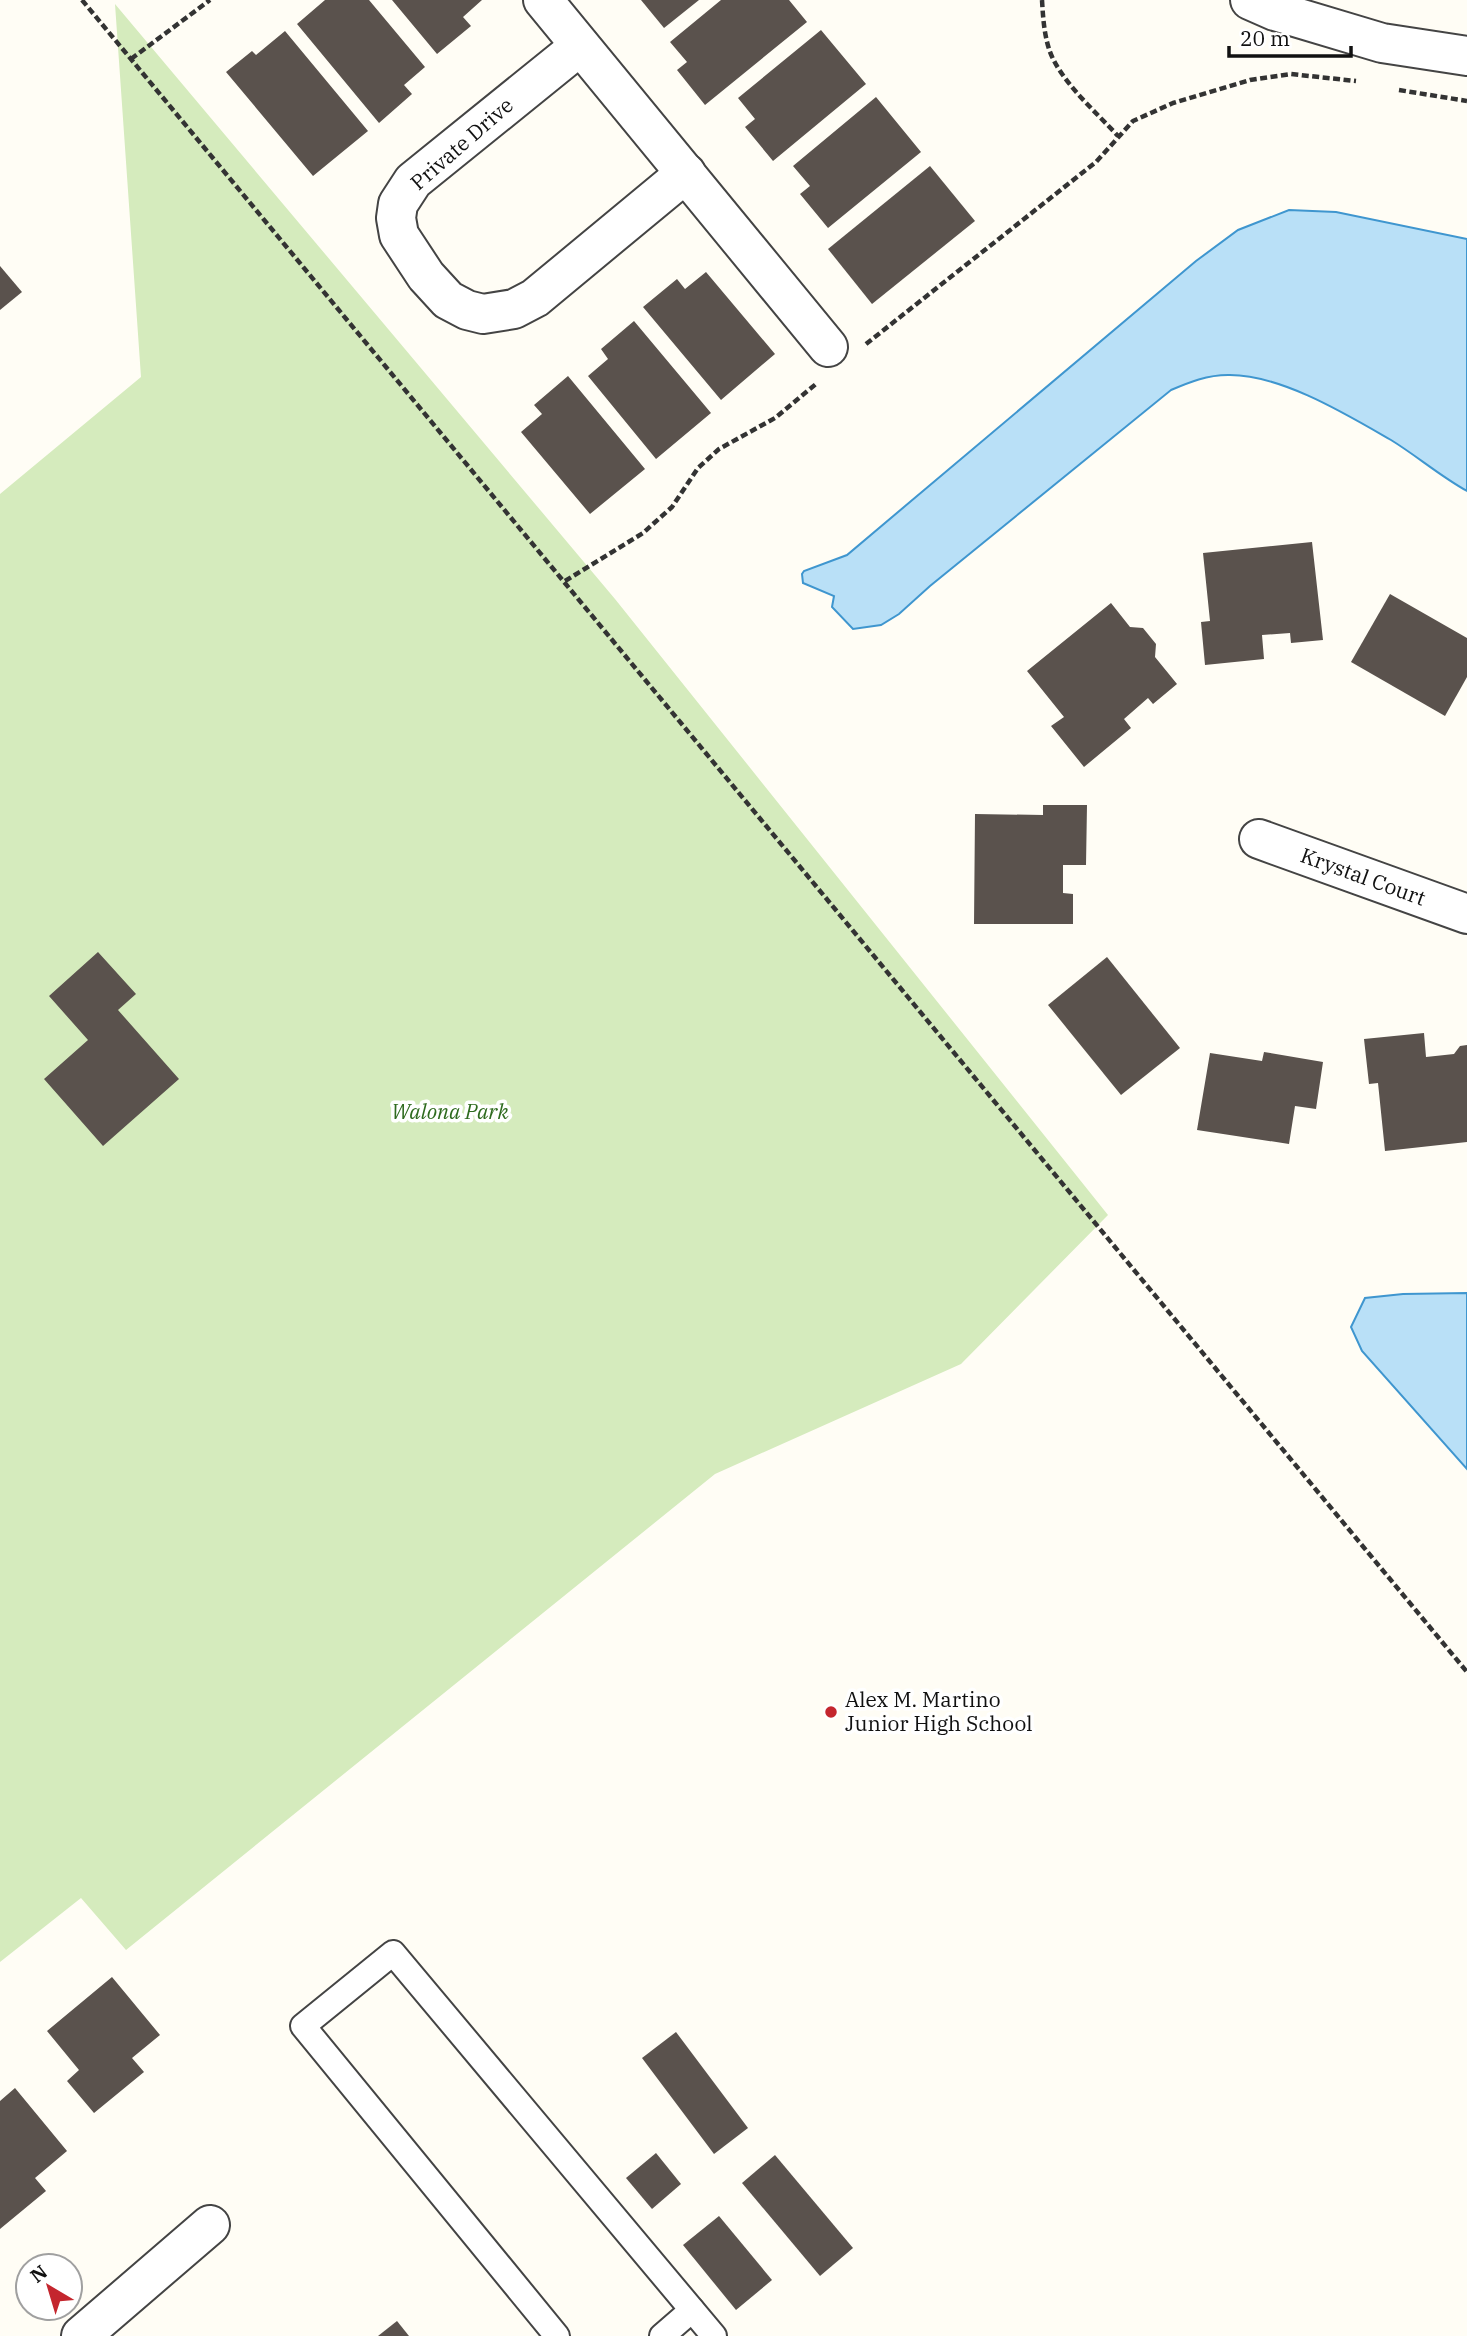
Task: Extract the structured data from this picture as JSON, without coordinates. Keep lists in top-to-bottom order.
{
  "streets": {
    "street": ["Private Drive", "Krystal Court"]
  },
  "parks": ["Walona Park"],
  "places": ["Alex M. Martino Junior High School"],
  "scale_bar": "20 m",
  "north": "top left"
}
